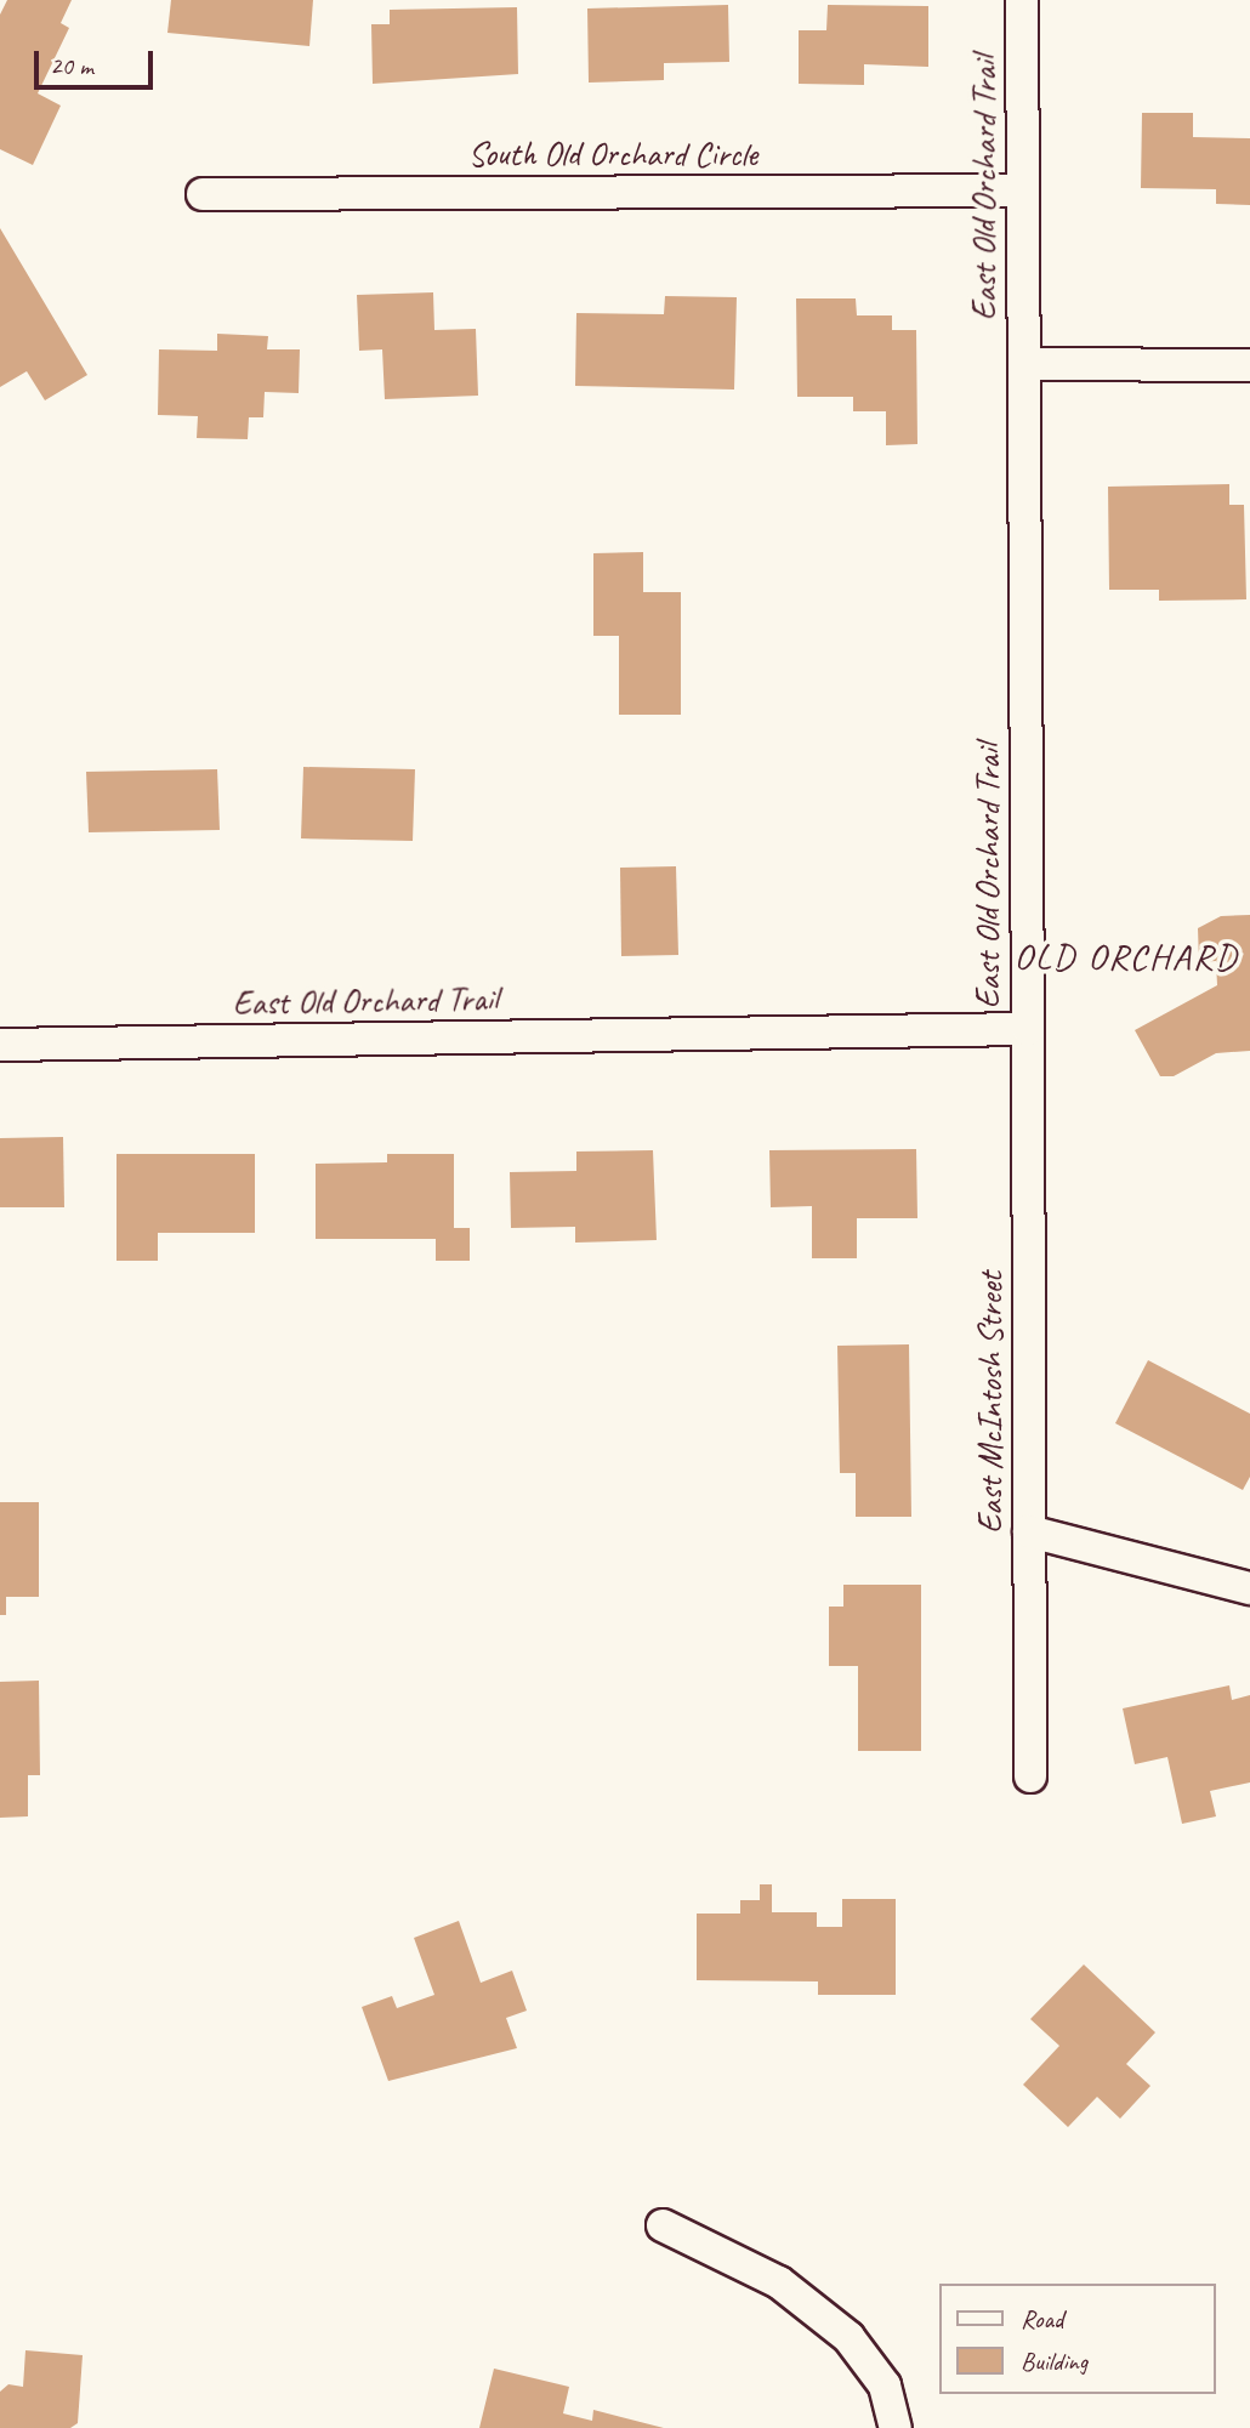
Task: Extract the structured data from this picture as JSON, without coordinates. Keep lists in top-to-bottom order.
{
  "streets": {
    "street": ["South Old Orchard Circle", "East Old Orchard Trail", "East McIntosh Street"]
  },
  "crossings": [
    ["South Old Orchard Circle", "East Old Orchard Trail"],
    ["East Old Orchard Trail", "East McIntosh Street"]
  ],
  "districts": ["OLD ORCHARD"],
  "legend": ["Road", "Building"],
  "scale_bar": "20 m"
}
